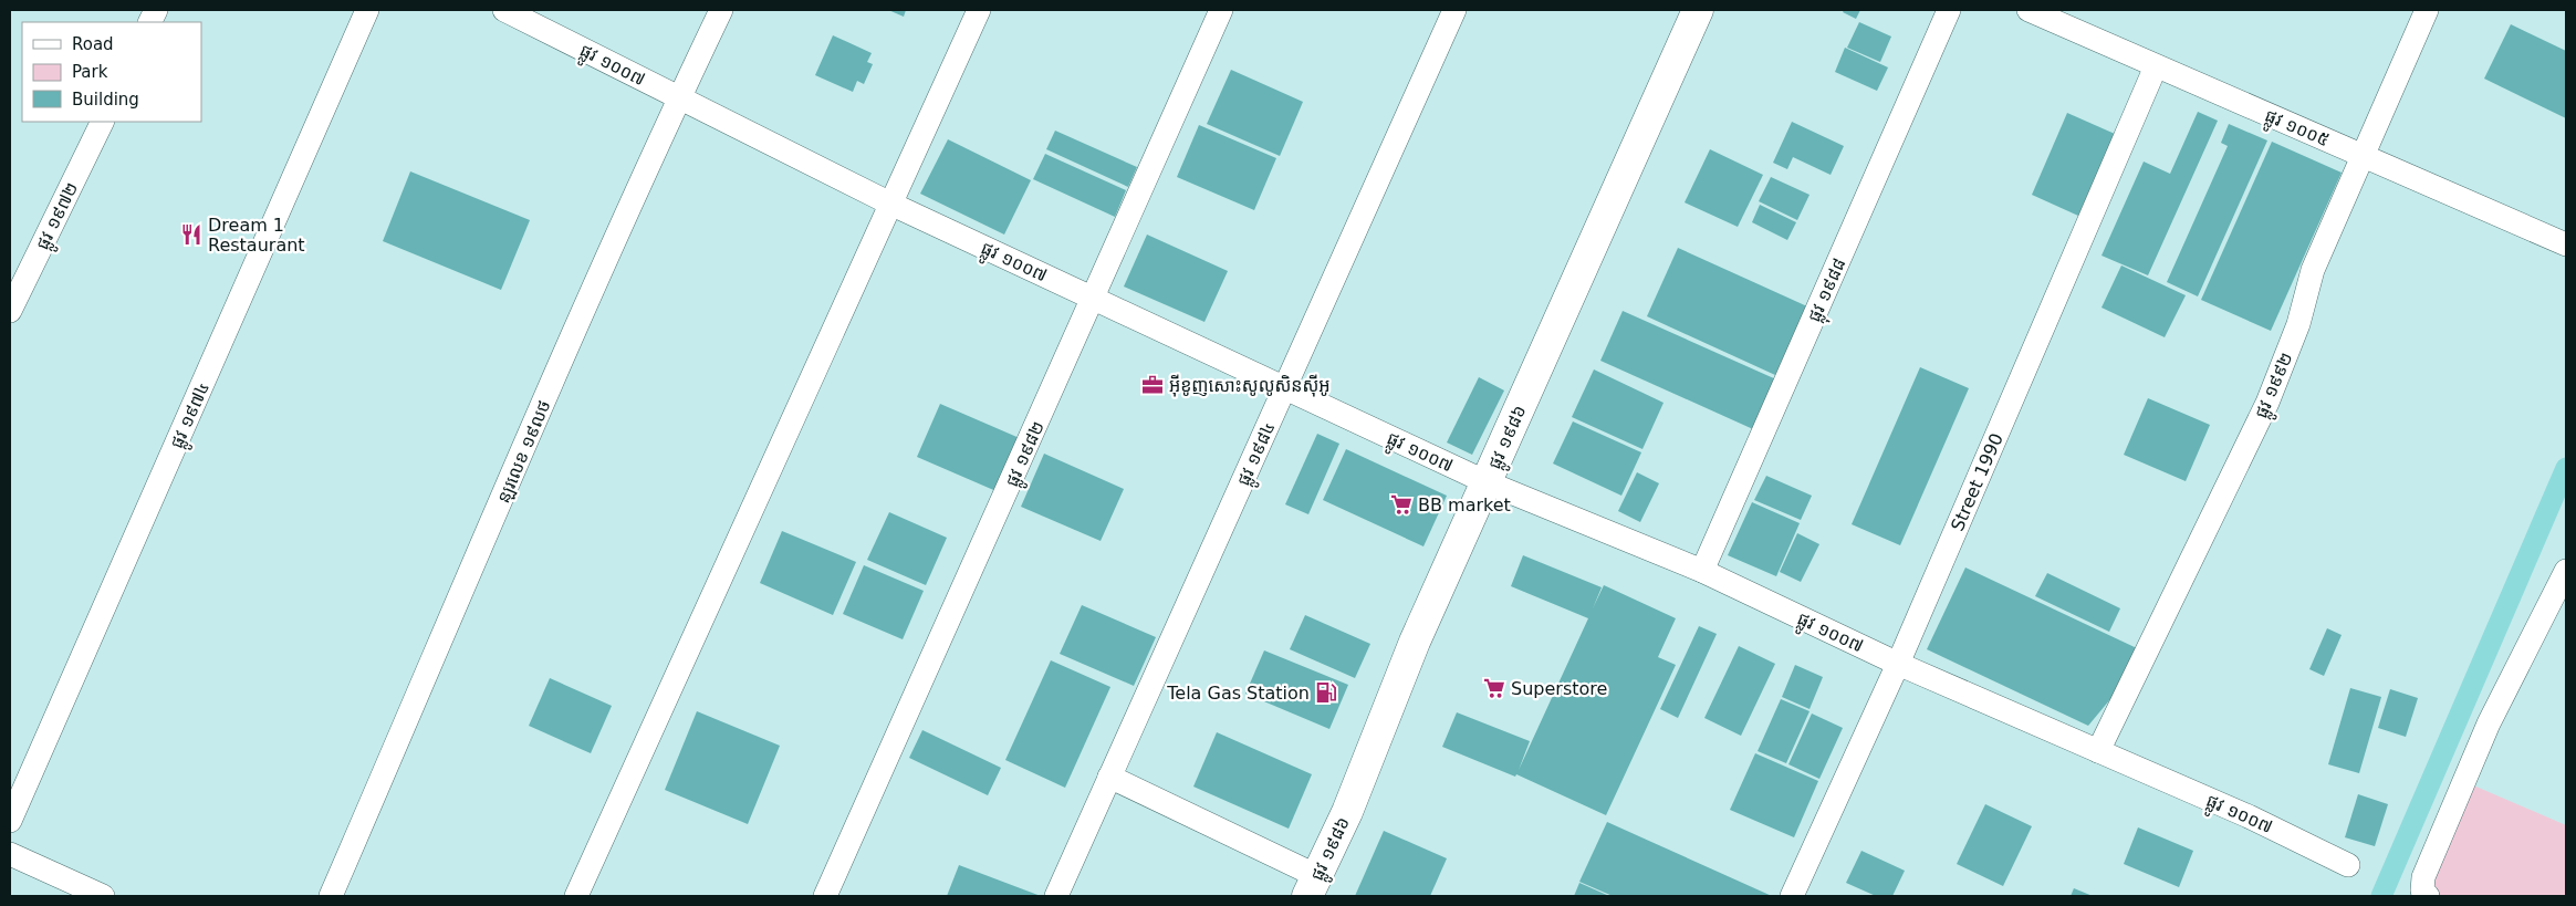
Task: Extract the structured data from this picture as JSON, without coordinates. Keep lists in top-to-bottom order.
{
  "streets": {
    "main road": ["ផ្លូវ ១៩៨៦"],
    "street": [
      "ផ្លូវ ១០០៧",
      "ផ្លូវ ១០០៥",
      "ផ្លូវ ១៩៧២",
      "ផ្លុវ ១៩៨៨",
      "ផ្លូវ ១៩៩២",
      "ផ្លូវ ១៩៧៤",
      "ន្ឡរលេខ ១៩លថ",
      "ផ្លូវ ១៩៨២",
      "ផ្លូវ ១៩៨៤",
      "Street 1990"
    ]
  },
  "crossings": [
    ["ផ្លូវ ១០០៧", "ផ្លុវ ១៩៨៨"],
    ["ផ្លូវ ១០០៧", "ផ្លូវ ១៩៩២"],
    ["ផ្លូវ ១០០៧", "ផ្លូវ ១៩៨៦"],
    ["ផ្លូវ ១០០៧", "ន្ឡរលេខ ១៩លថ"],
    ["ផ្លូវ ១០០៧", "ផ្លូវ ១៩៨២"],
    ["ផ្លូវ ១០០៧", "ផ្លូវ ១៩៨៤"],
    ["ផ្លូវ ១០០៧", "Street 1990"],
    ["ផ្លូវ ១០០៥", "ផ្លូវ ១៩៩២"],
    ["ផ្លូវ ១០០៥", "Street 1990"]
  ],
  "places": {
    "restaurant": ["Dream 1 Restaurant"],
    "office": ["អ៊ីខូញសោះសូលូសិនស៊ីអូ"],
    "supermarket": ["BB market", "Superstore"],
    "fuel station": ["Tela Gas Station"]
  },
  "legend": ["Road", "Park", "Building"]
}
